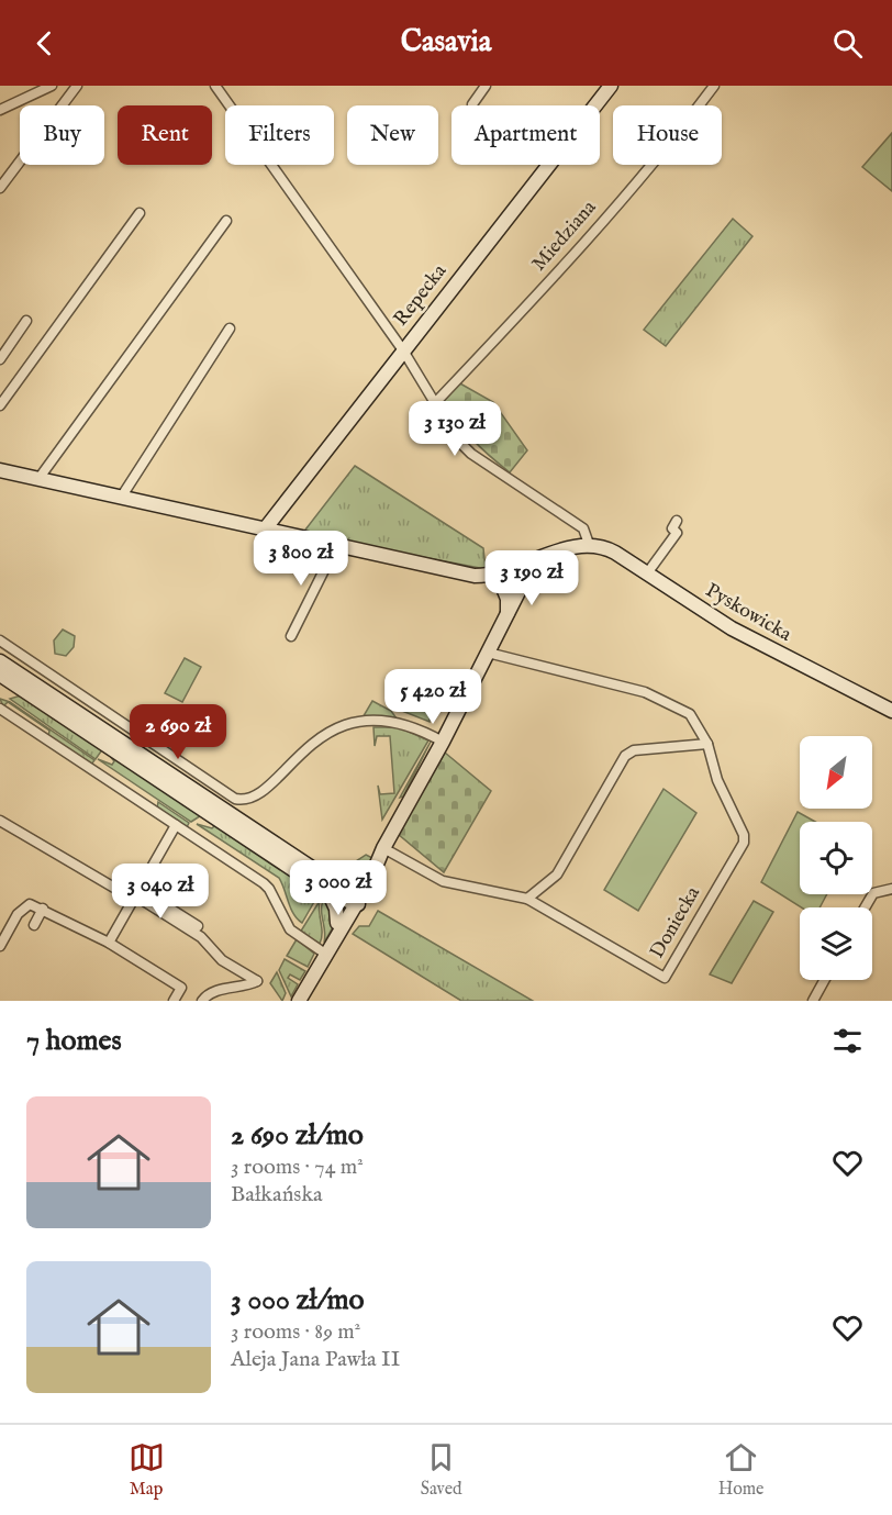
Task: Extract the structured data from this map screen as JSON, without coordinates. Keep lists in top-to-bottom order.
{
  "streets": {
    "street": [
      "Miedziana",
      "Repecka",
      "Pyskowicka",
      "Doniecka"
    ]
  },
  "north": "bottom left",
  "page": {
    "header": "Casavia",
    "chip": [
      "Buy",
      "Rent",
      "Filters",
      "New",
      "Apartment",
      "House"
    ],
    "price": [
      "3 130 zł",
      "3 800 zł",
      "3 190 zł",
      "5 420 zł",
      "2 690 zł",
      "3 000 zł",
      "3 040 zł"
    ],
    "heading": "7 homes",
    "list": [
      {
        "name": "2 690 zł/mo",
        "note": "3 rooms · 74 m² · Bałkańska"
      },
      {
        "name": "3 000 zł/mo",
        "note": "3 rooms · 89 m² · Aleja Jana Pawła II"
      }
    ],
    "tabs": ["Map", "Saved", "Home"]
  }
}
